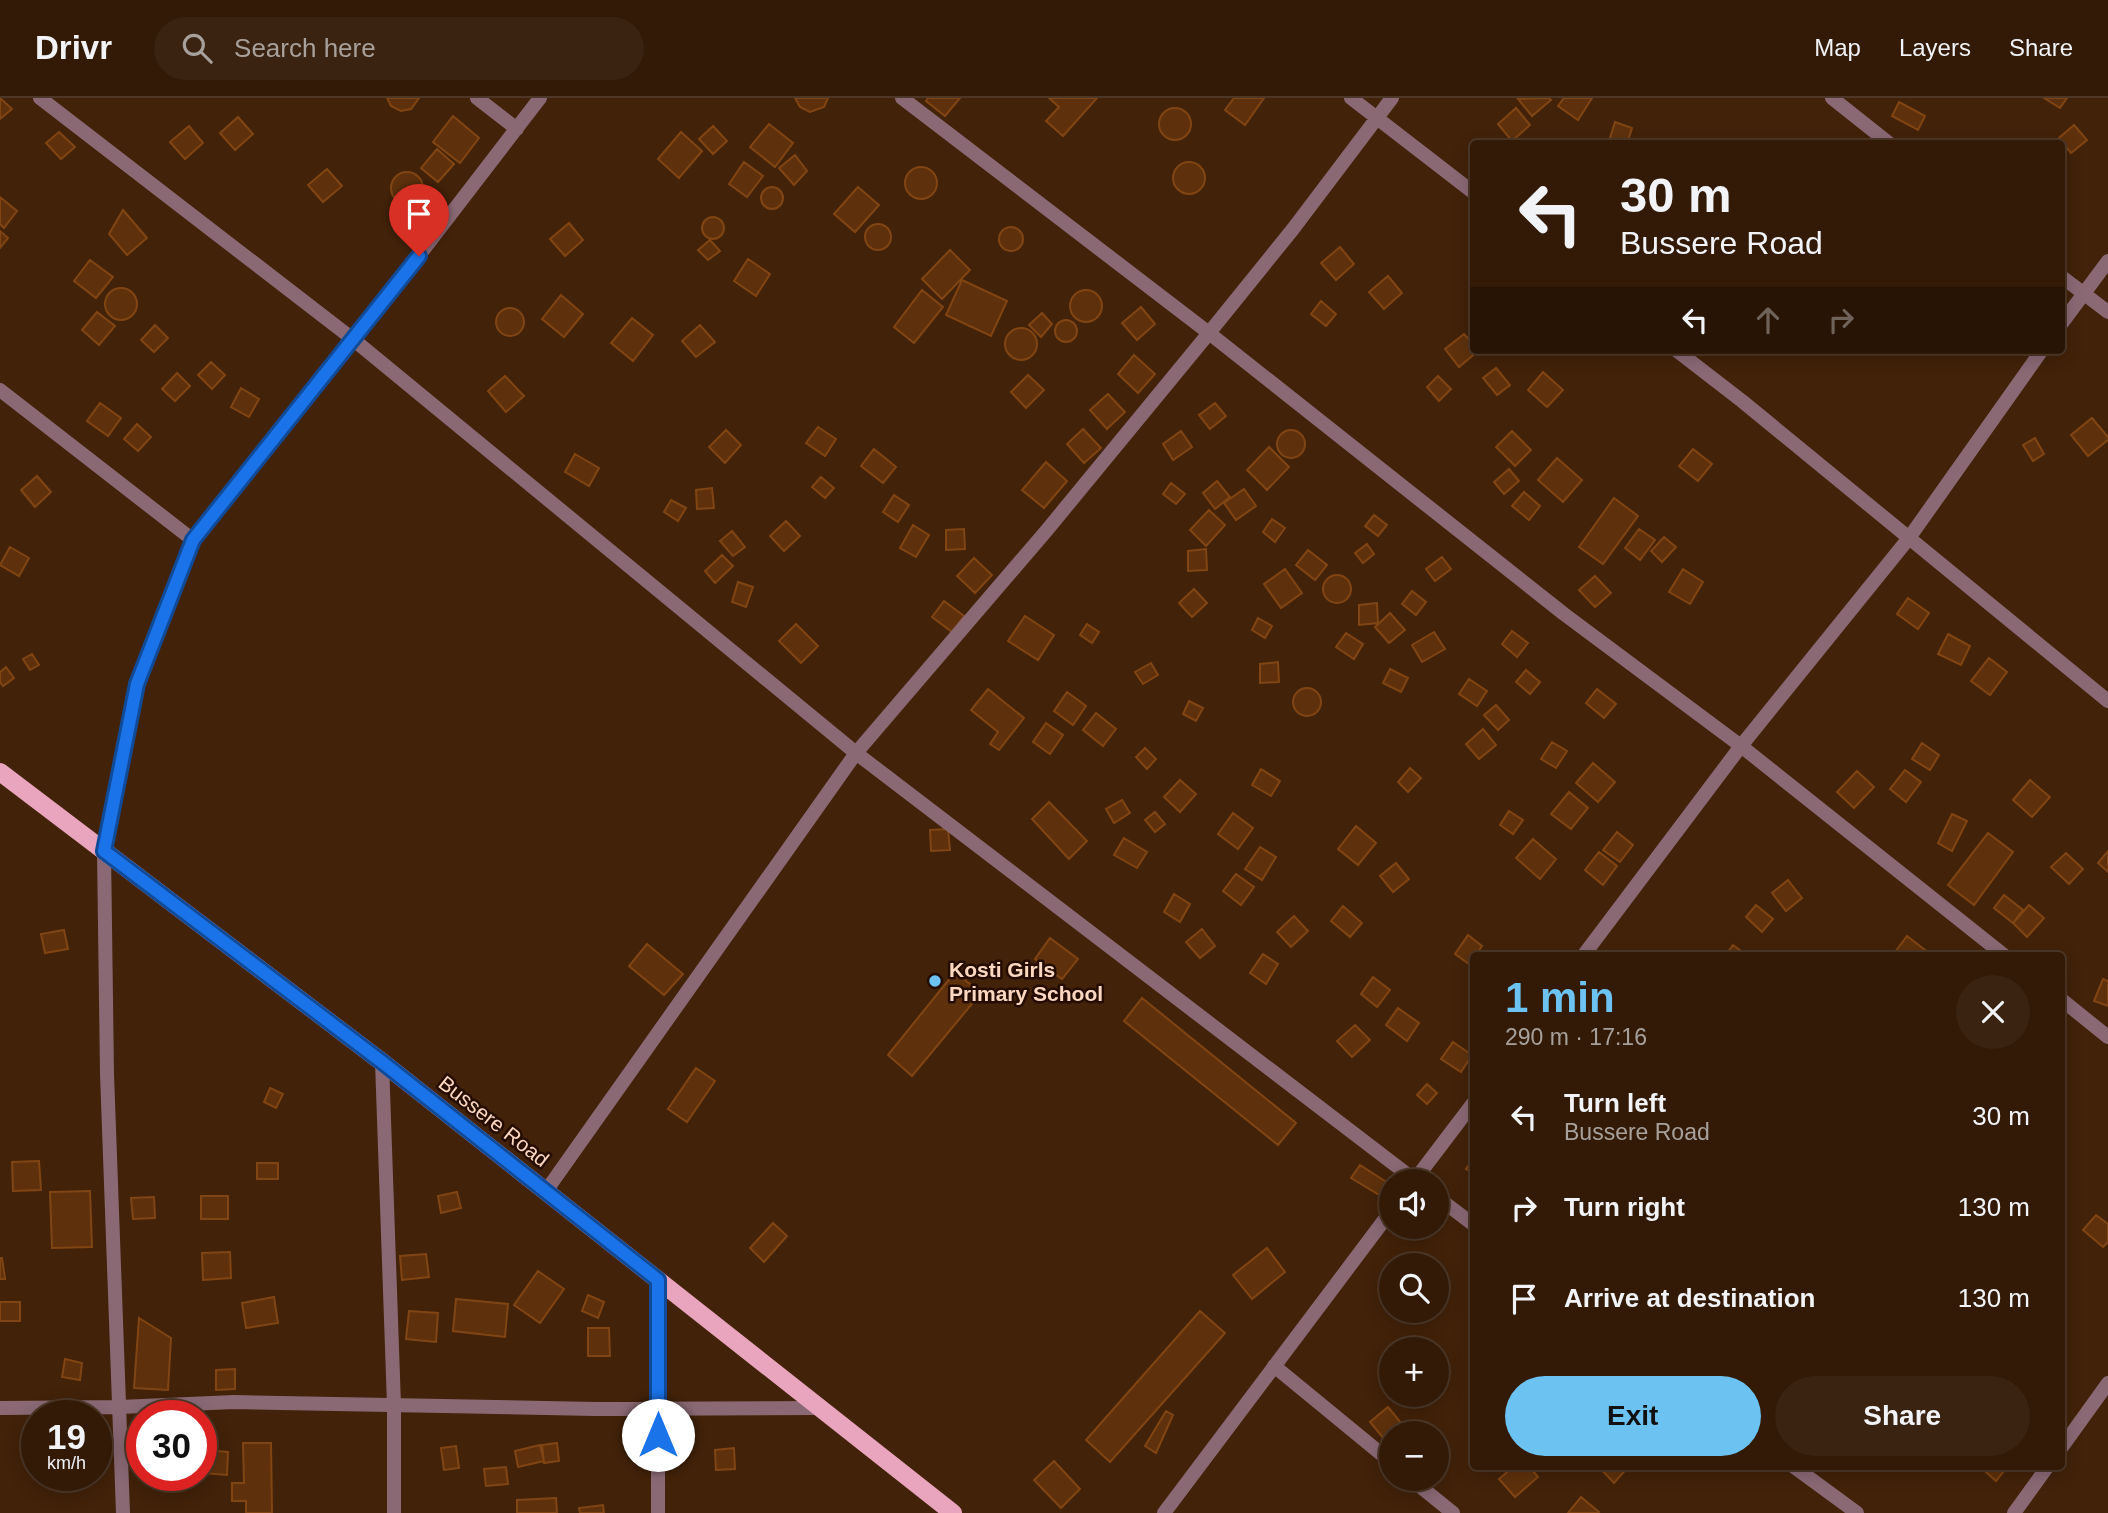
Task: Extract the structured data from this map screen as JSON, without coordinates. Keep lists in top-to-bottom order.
{
  "streets": {
    "main road": ["Bussere Road"]
  },
  "places": ["Kosti Girls Primary School"],
  "page": {
    "header": "Drivr",
    "search": "Search here",
    "nav": ["Map", "Layers", "Share"],
    "turn": ["30 m", "Bussere Road"],
    "heading": ["1 min", "290 m · 17:16"],
    "list": [
      {
        "name": "Turn left",
        "note": "Bussere Road",
        "value": "30 m"
      },
      {
        "name": "Turn right",
        "value": "130 m"
      },
      {
        "name": "Arrive at destination",
        "value": "130 m"
      }
    ],
    "map_buttons": ["+", "−"],
    "buttons": ["Exit", "Share"],
    "speed": "19 km/h",
    "limit": "30"
  }
}
